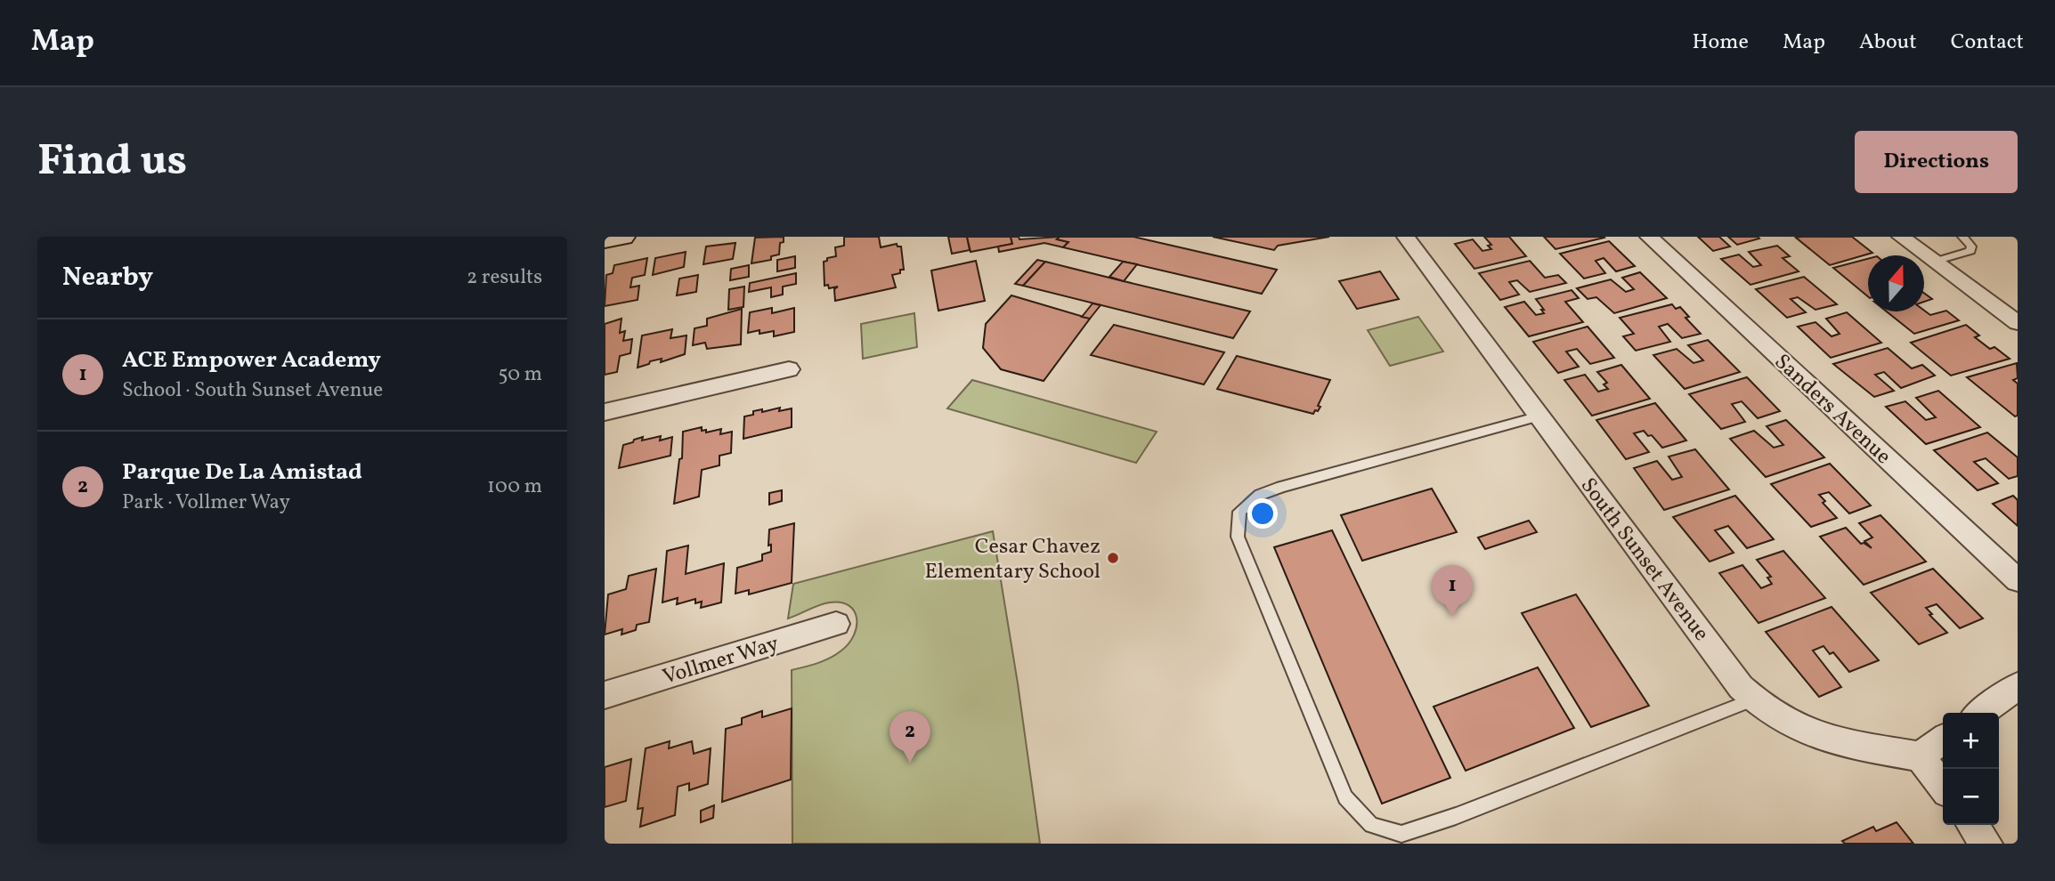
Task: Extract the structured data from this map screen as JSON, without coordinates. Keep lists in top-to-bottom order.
{
  "streets": {
    "street": ["Sanders Avenue", "South Sunset Avenue", "Vollmer Way"]
  },
  "places": ["Cesar Chavez Elementary School"],
  "north": "top",
  "page": {
    "header": "Map",
    "nav": [
      "Home",
      "Map",
      "About",
      "Contact"
    ],
    "buttons": "Directions",
    "title": "Find us",
    "heading": ["Nearby", "2 results"],
    "list": [
      {
        "mark": "1",
        "name": "ACE Empower Academy",
        "note": "School · South Sunset Avenue",
        "value": "50 m"
      },
      {
        "mark": "2",
        "name": "Parque De La Amistad",
        "note": "Park · Vollmer Way",
        "value": "100 m"
      }
    ],
    "pins": ["1", "2"],
    "map_buttons": ["+", "−"]
  }
}
